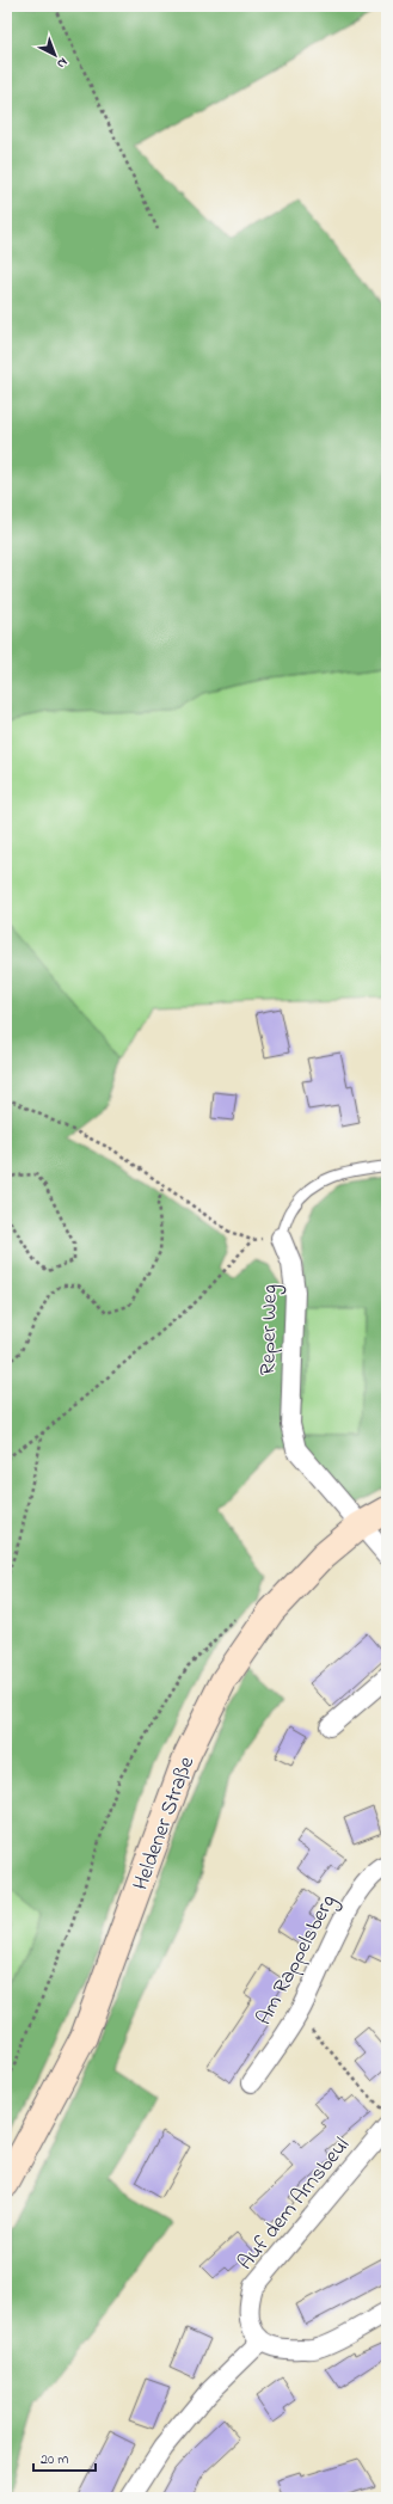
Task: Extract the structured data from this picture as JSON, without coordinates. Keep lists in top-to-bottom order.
{
  "streets": {
    "main road": ["Heldener Straße"],
    "street": ["Reper Weg", "Am Rappelsberg", "Auf dem Arnsbeul"]
  },
  "crossings": [
    ["Reper Weg", "Heldener Straße"]
  ],
  "scale_bar": "20 m",
  "north": "bottom right"
}
